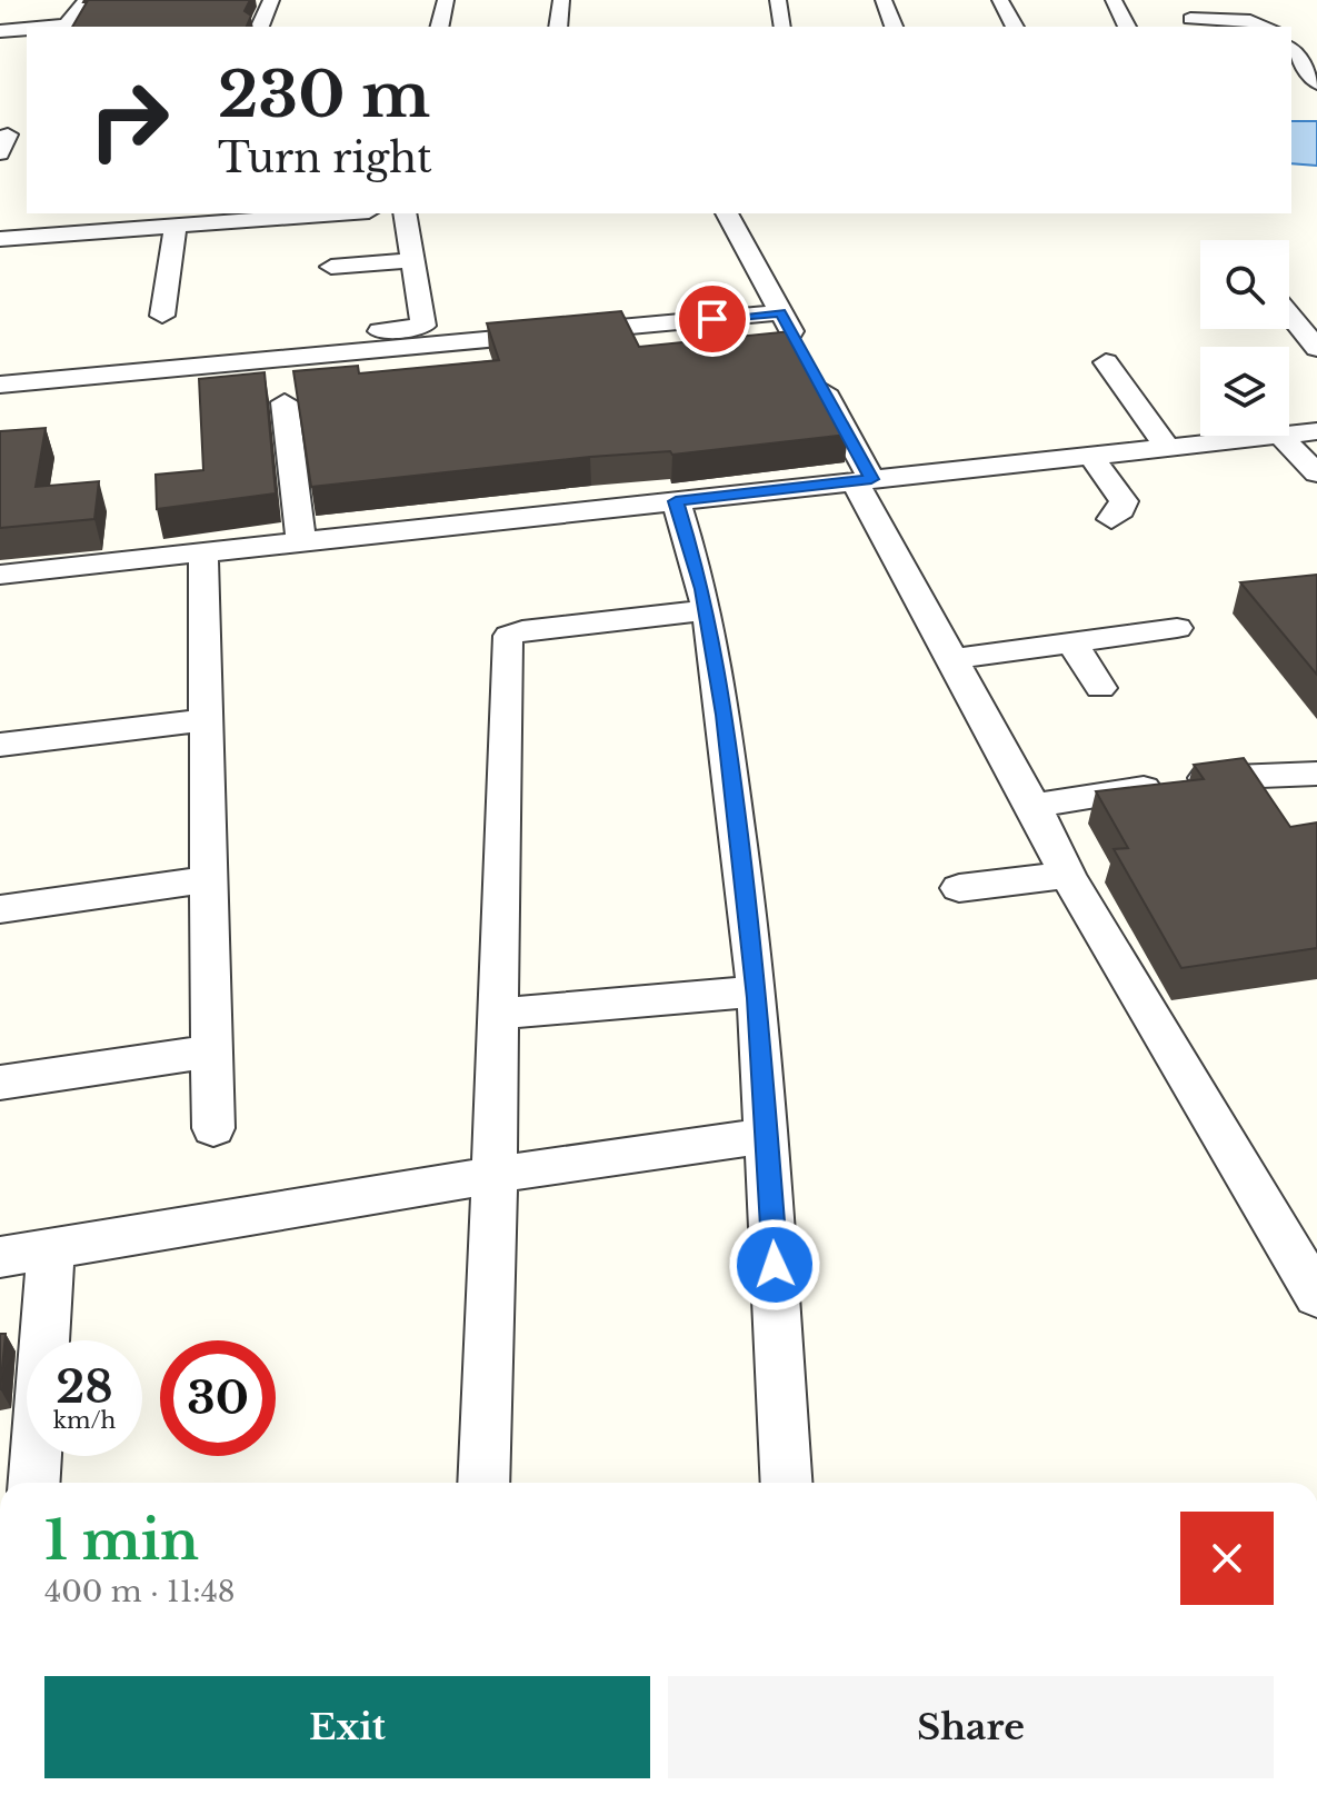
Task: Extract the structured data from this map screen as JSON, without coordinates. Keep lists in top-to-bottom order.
{
  "page": {
    "turn": ["230 m", "Turn right"],
    "speed": "28 km/h",
    "limit": "30",
    "heading": ["1 min", "400 m · 11:48"],
    "buttons": ["Exit", "Share"]
  }
}
